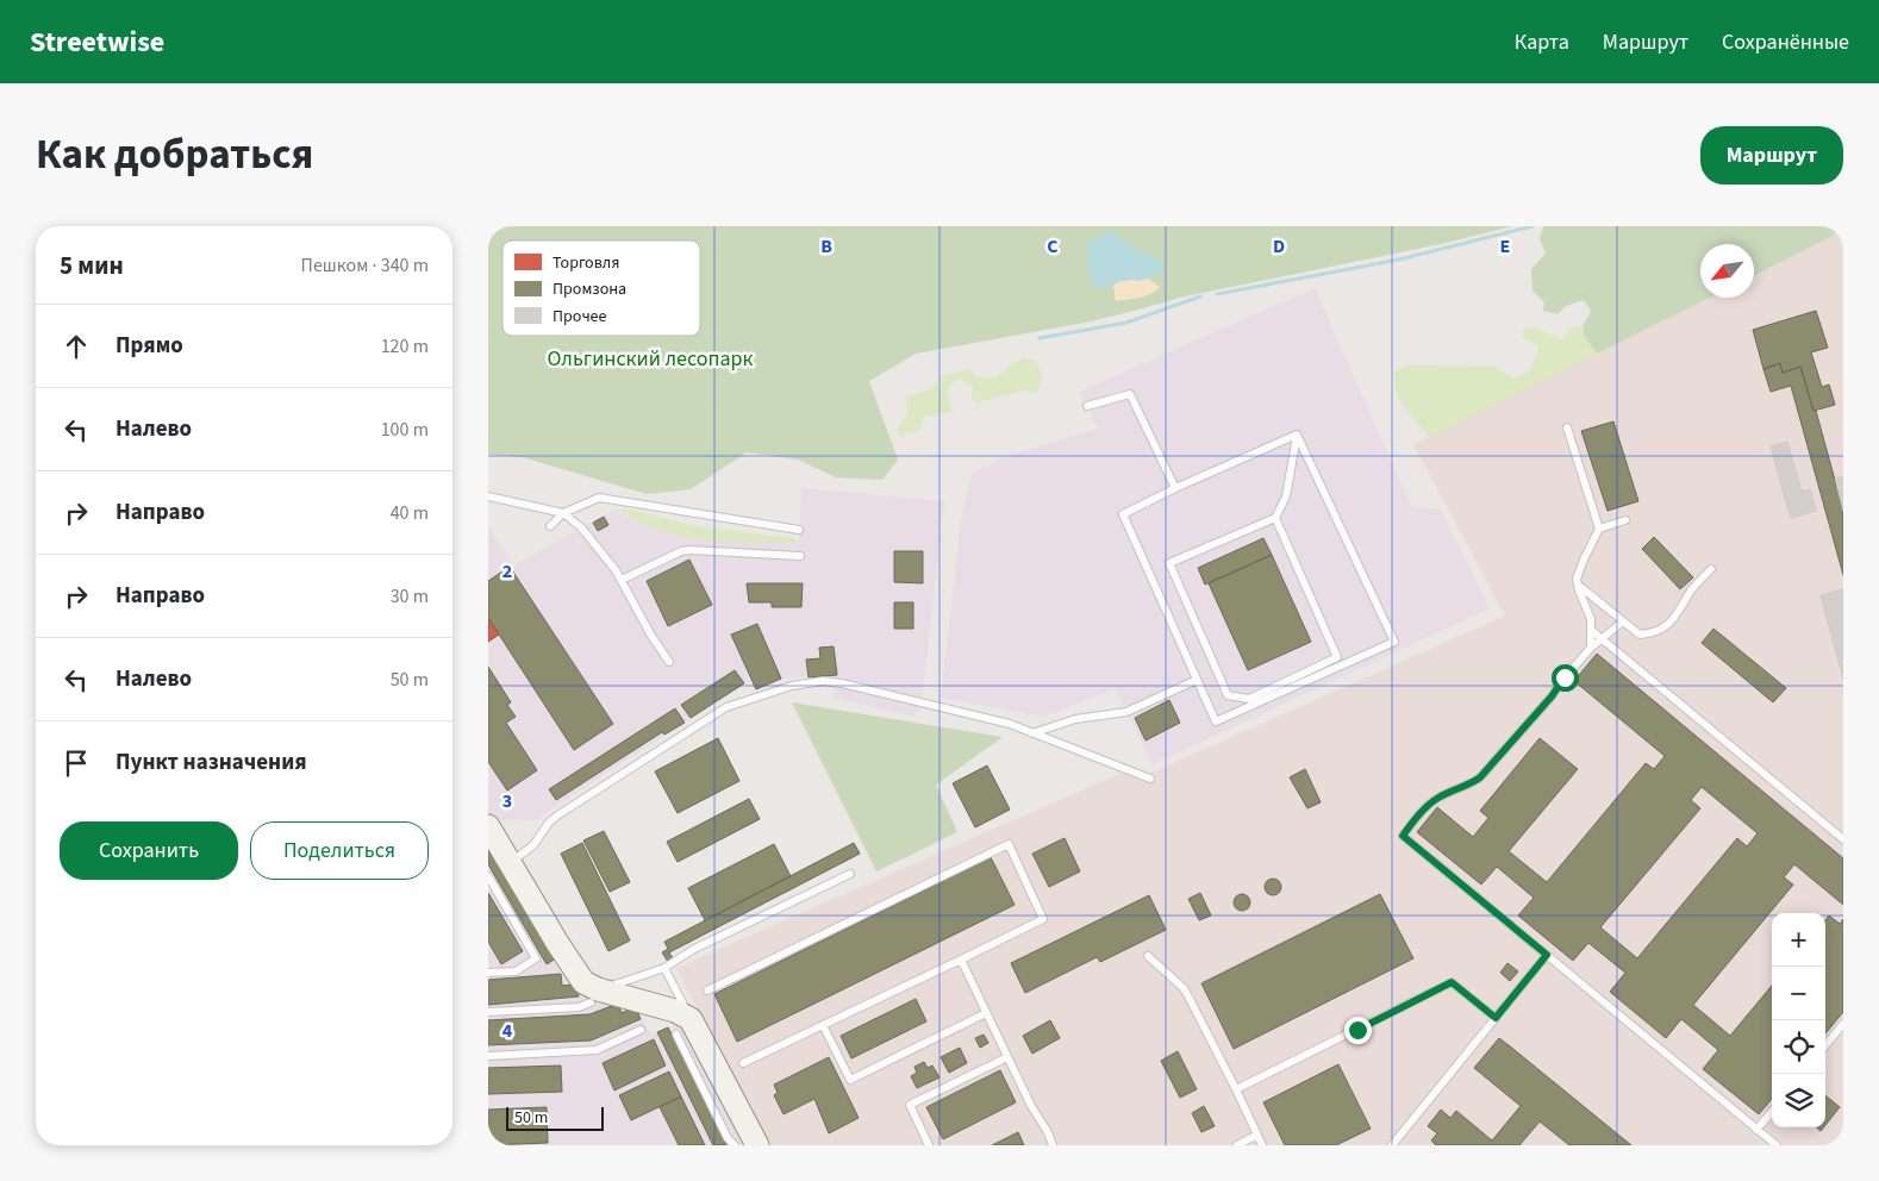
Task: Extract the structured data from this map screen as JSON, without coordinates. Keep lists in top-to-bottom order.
{
  "parks": ["Ольгинский лесопарк"],
  "legend": ["Торговля", "Промзона", "Прочее"],
  "scale_bar": "50 m",
  "north": "bottom left",
  "page": {
    "header": "Streetwise",
    "nav": ["Карта", "Маршрут", "Сохранённые"],
    "title": "Как добраться",
    "buttons": [
      "Маршрут",
      ["Сохранить", "Поделиться"]
    ],
    "heading": ["5 мин", "Пешком · 340 m"],
    "list": [
      ["Прямо", "120 m"],
      ["Налево", "100 m"],
      ["Направо", "40 m"],
      ["Направо", "30 m"],
      ["Налево", "50 m"],
      "Пункт назначения"
    ],
    "map_buttons": ["+", "−"],
    "scale": "50 m"
  },
  "grid": {
    "columns": [
      "B",
      "C",
      "D",
      "E"
    ],
    "rows": ["2", "3", "4"]
  }
}
